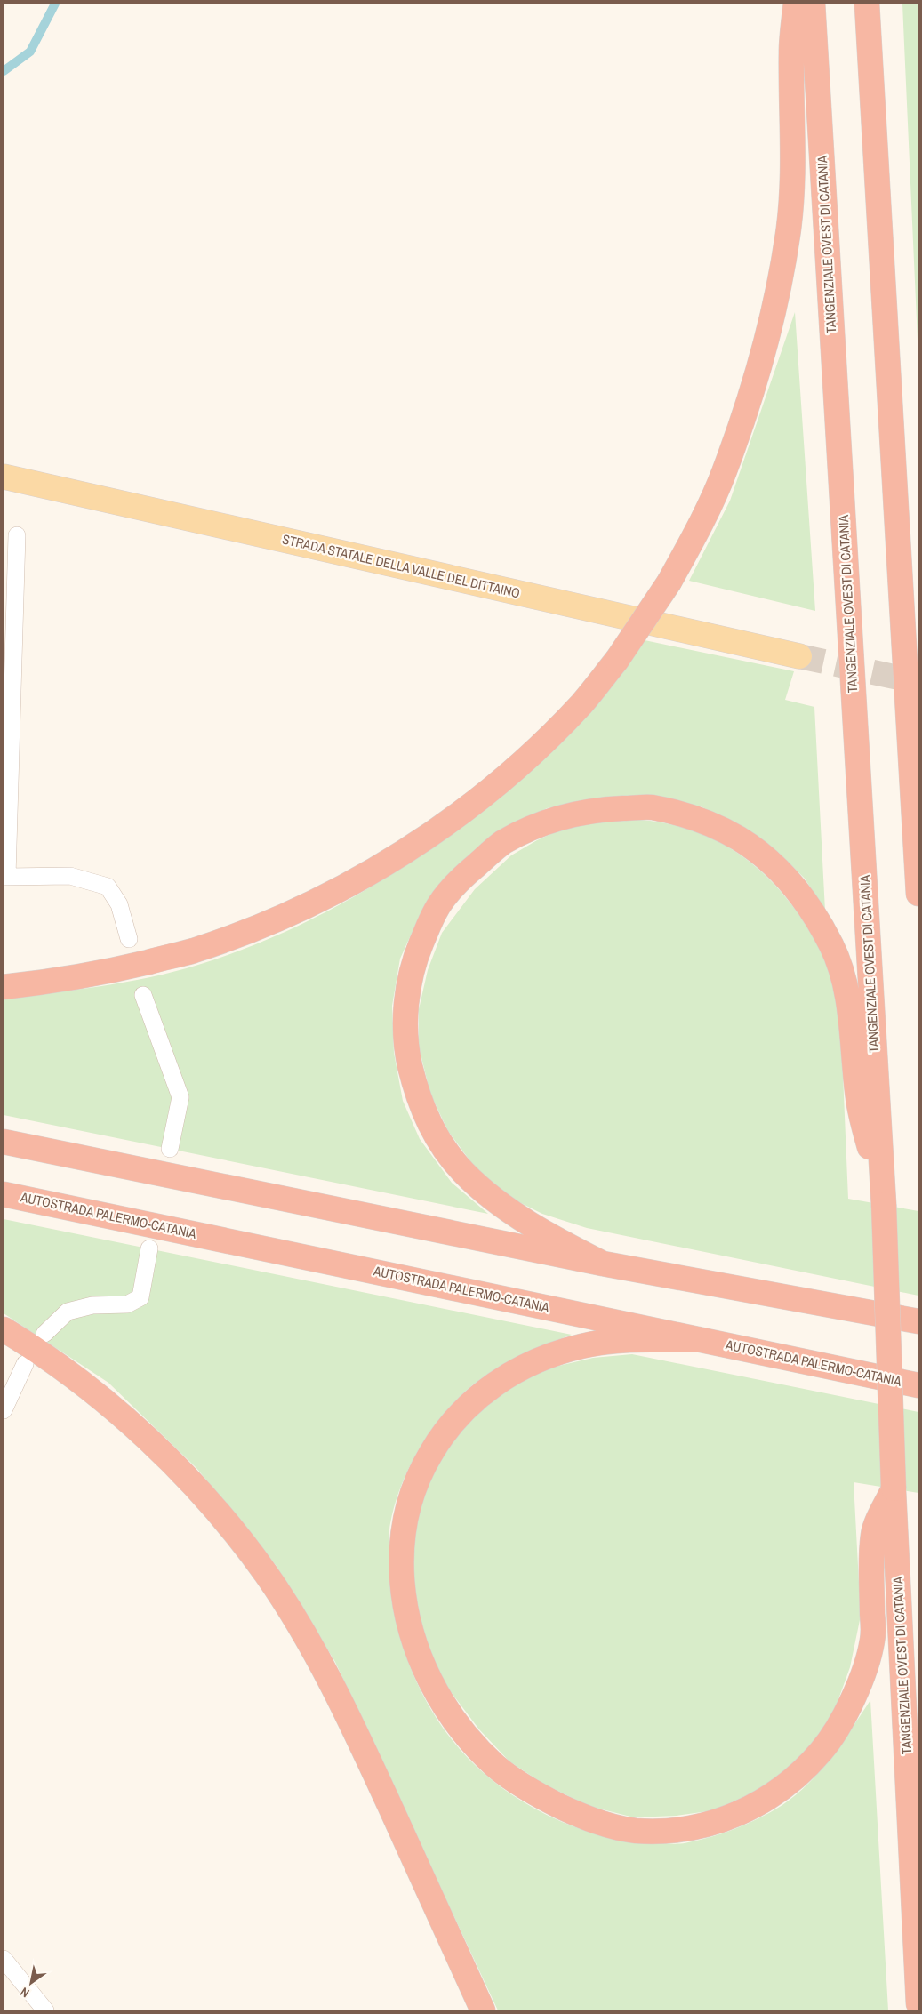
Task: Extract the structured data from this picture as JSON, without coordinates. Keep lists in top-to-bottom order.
{
  "streets": {
    "highway": ["TANGENZIALE OVEST DI CATANIA", "AUTOSTRADA PALERMO-CATANIA"],
    "main road": ["STRADA STATALE DELLA VALLE DEL DITTAINO"]
  },
  "north": "bottom left"
}
